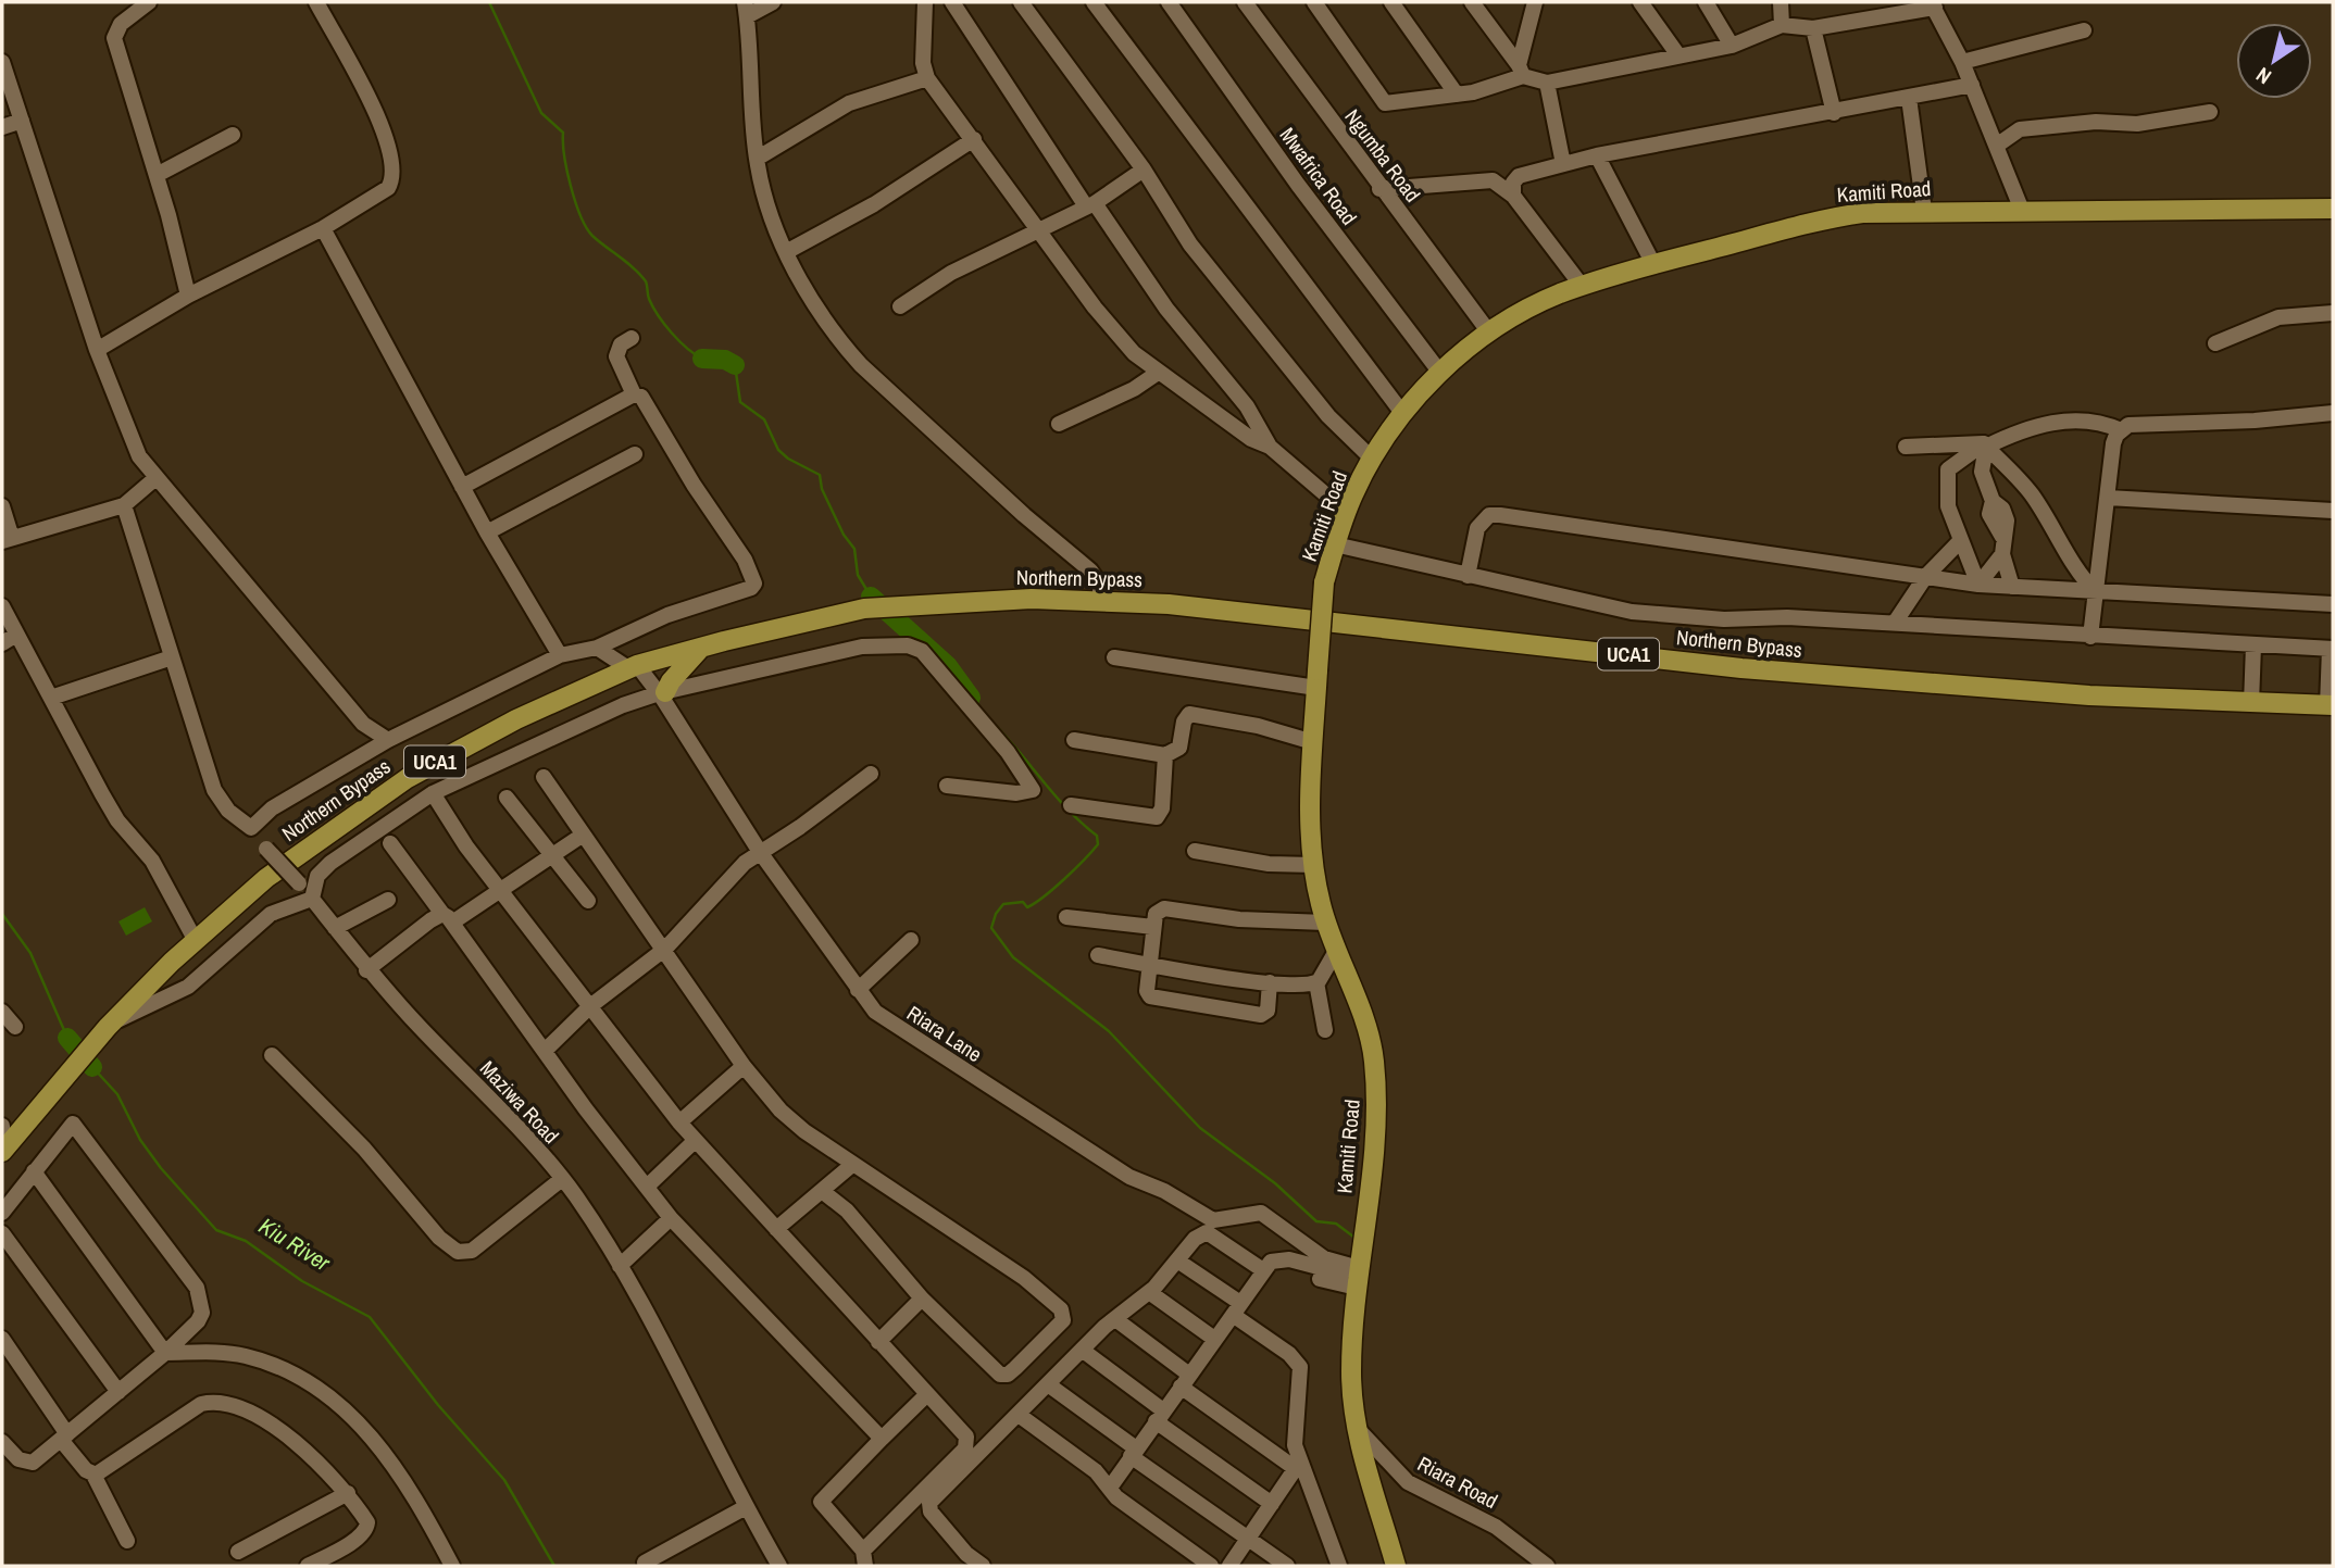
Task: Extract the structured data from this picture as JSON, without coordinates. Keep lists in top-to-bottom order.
{
  "streets": {
    "main road": ["Kamiti Road", "Northern Bypass", "UCA1"],
    "street": [
      "Ngumba Road",
      "Mwafrica Road",
      "Riara Lane",
      "Maziwa Road",
      "Riara Road"
    ]
  },
  "crossings": [
    ["Ngumba Road", "Kamiti Road"],
    ["Mwafrica Road", "Kamiti Road"],
    ["Kamiti Road", "Riara Lane"],
    ["Kamiti Road", "Riara Road"],
    ["Northern Bypass", "Riara Lane"]
  ],
  "water": ["Kiu River"],
  "north": "bottom left"
}
